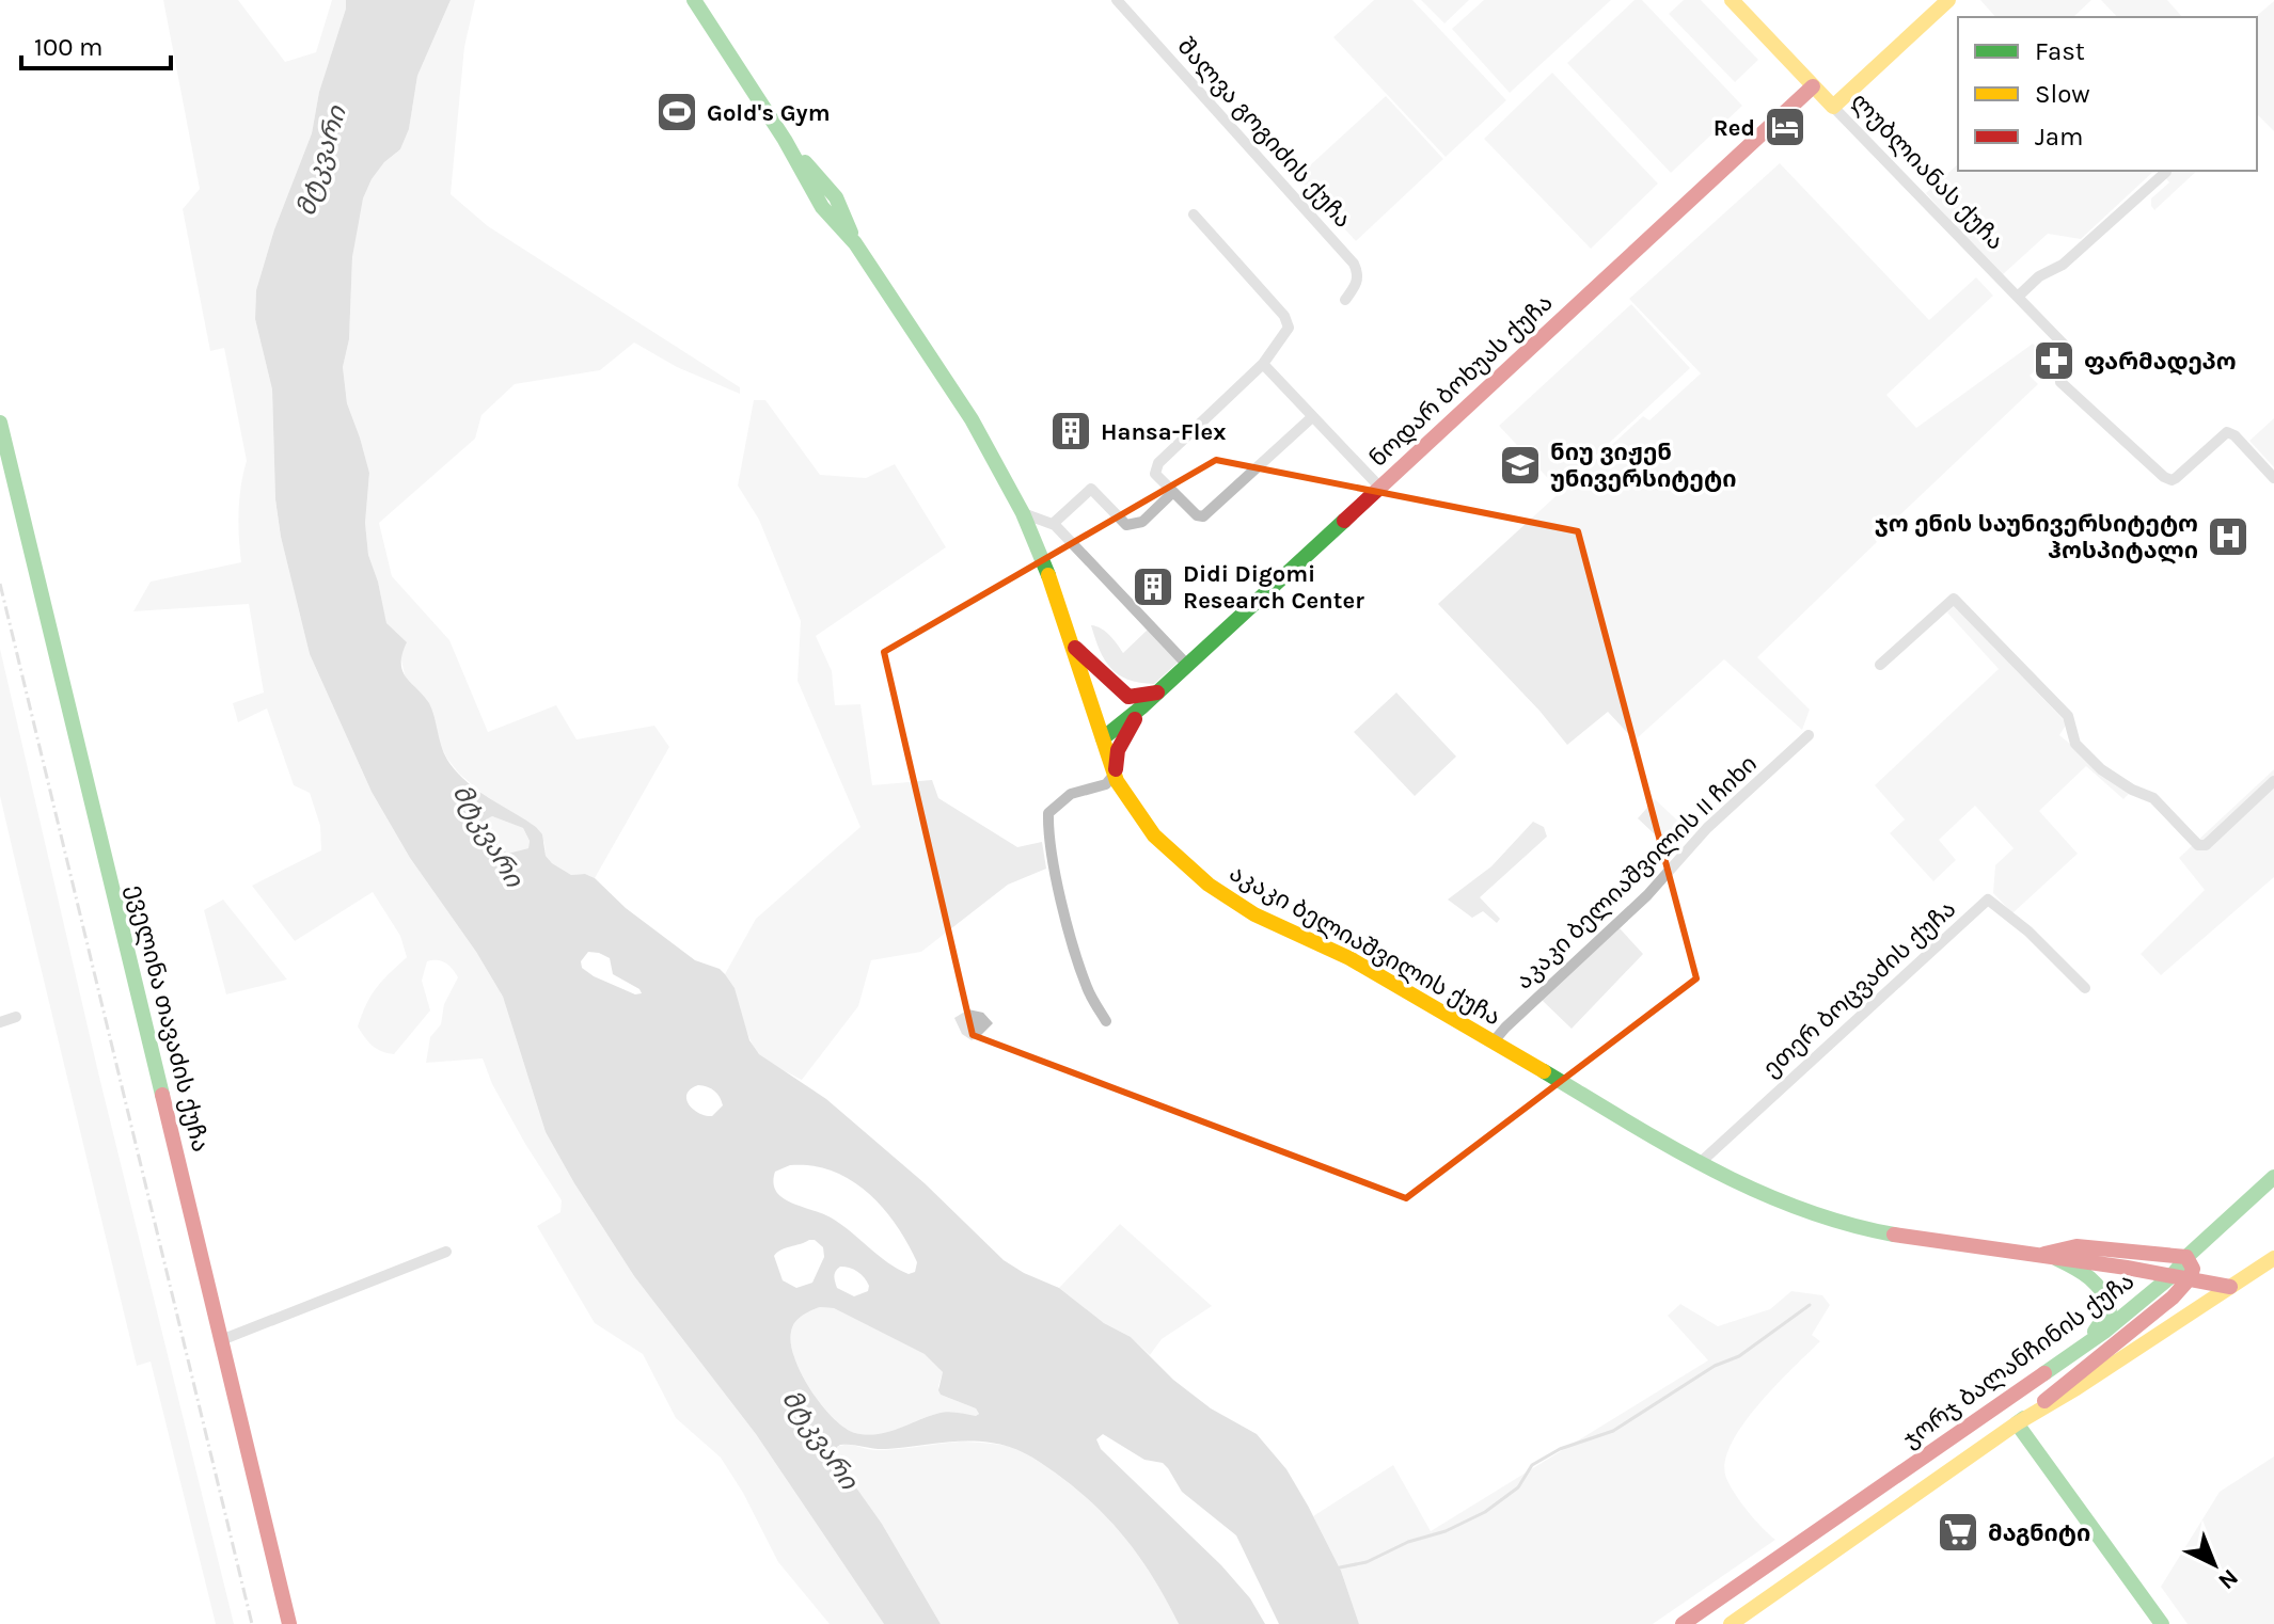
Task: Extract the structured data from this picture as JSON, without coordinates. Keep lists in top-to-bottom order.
{
  "streets": {
    "main road": [
      "ლუბლიანას ქუჩა",
      "ნოდარ ბოხუას ქუჩა",
      "აკაკი ბელიაშვილის ქუჩა",
      "ეველინა თავაძის ქუჩა",
      "ჯორჯ ბალანჩინის ქუჩა"
    ],
    "street": ["შალვა გოგიძის ქუჩა", "აკაკი ბელიაშვილის II ჩიხი", "ეთერ ბოცვაძის ქუჩა"]
  },
  "crossings": [
    ["ლუბლიანას ქუჩა", "ნოდარ ბოხუას ქუჩა"],
    ["აკაკი ბელიაშვილის II ჩიხი", "აკაკი ბელიაშვილის ქუჩა"],
    ["აკაკი ბელიაშვილის ქუჩა", "ეთერ ბოცვაძის ქუჩა"],
    ["აკაკი ბელიაშვილის ქუჩა", "ჯორჯ ბალანჩინის ქუჩა"]
  ],
  "water": ["მტკვარი"],
  "places": {
    "sports": ["Gold's Gym"],
    "hotel": ["Red"],
    "pharmacy": ["ფარმადეპო"],
    "building": ["Hansa-Flex", "Didi Digomi Research Center"],
    "school or university": ["ნიუ ვიჟენ უნივერსიტეტი"],
    "hospital": ["ჯო ენის საუნივერსიტეტო ჰოსპიტალი"],
    "supermarket": ["მაგნიტი"]
  },
  "legend": ["Fast", "Slow", "Jam"],
  "scale_bar": "100 m",
  "north": "bottom right"
}
